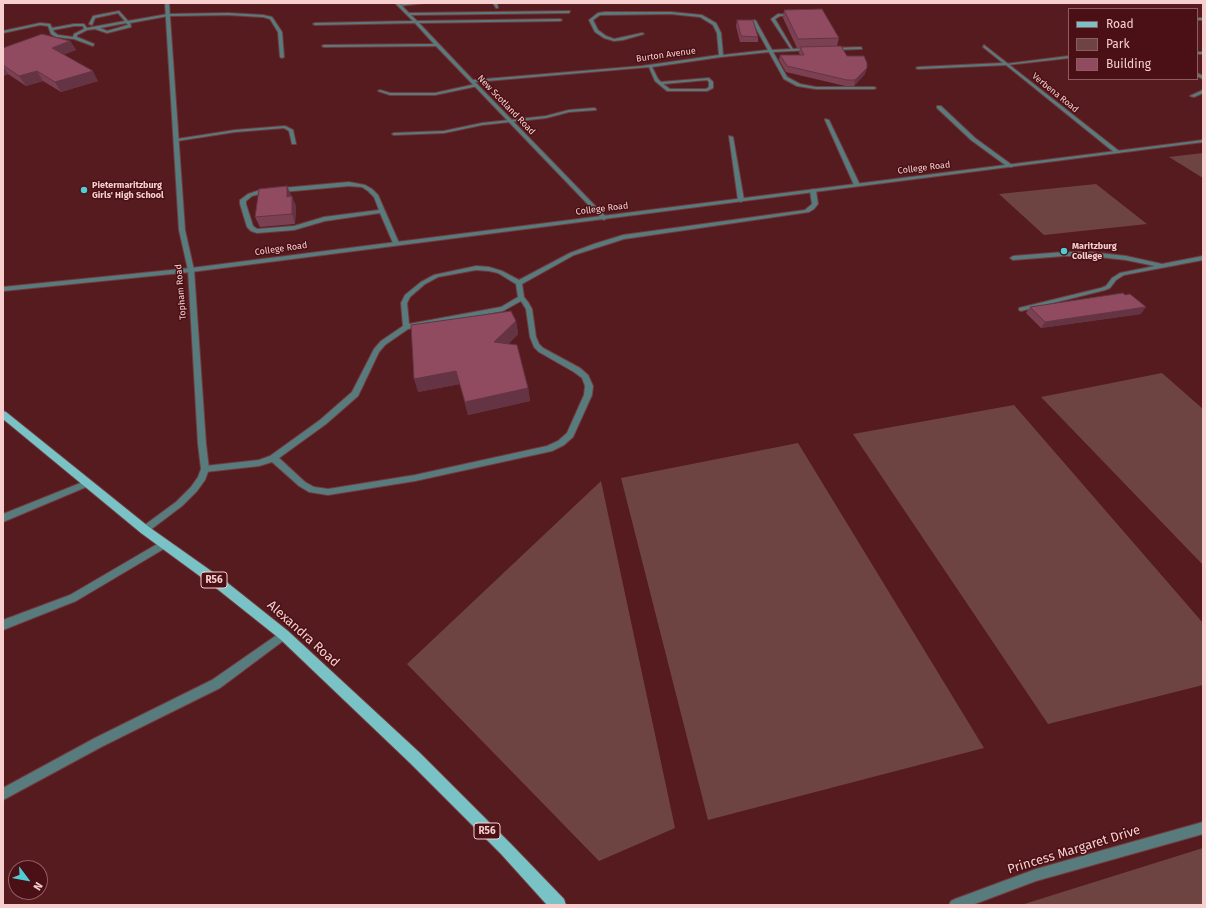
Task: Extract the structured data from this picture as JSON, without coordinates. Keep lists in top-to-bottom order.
{
  "streets": {
    "main road": ["R56", "Alexandra Road"],
    "street": [
      "Burton Avenue",
      "Verbena Road",
      "New Scotland Road",
      "College Road",
      "Topham Road",
      "Princess Margaret Drive"
    ]
  },
  "crossings": [
    ["Burton Avenue", "New Scotland Road"],
    ["Verbena Road", "College Road"],
    ["New Scotland Road", "College Road"],
    ["College Road", "Topham Road"]
  ],
  "places": ["Pietermaritzburg Girls' High School", "Maritzburg College"],
  "legend": ["Road", "Park", "Building"],
  "north": "bottom right"
}
